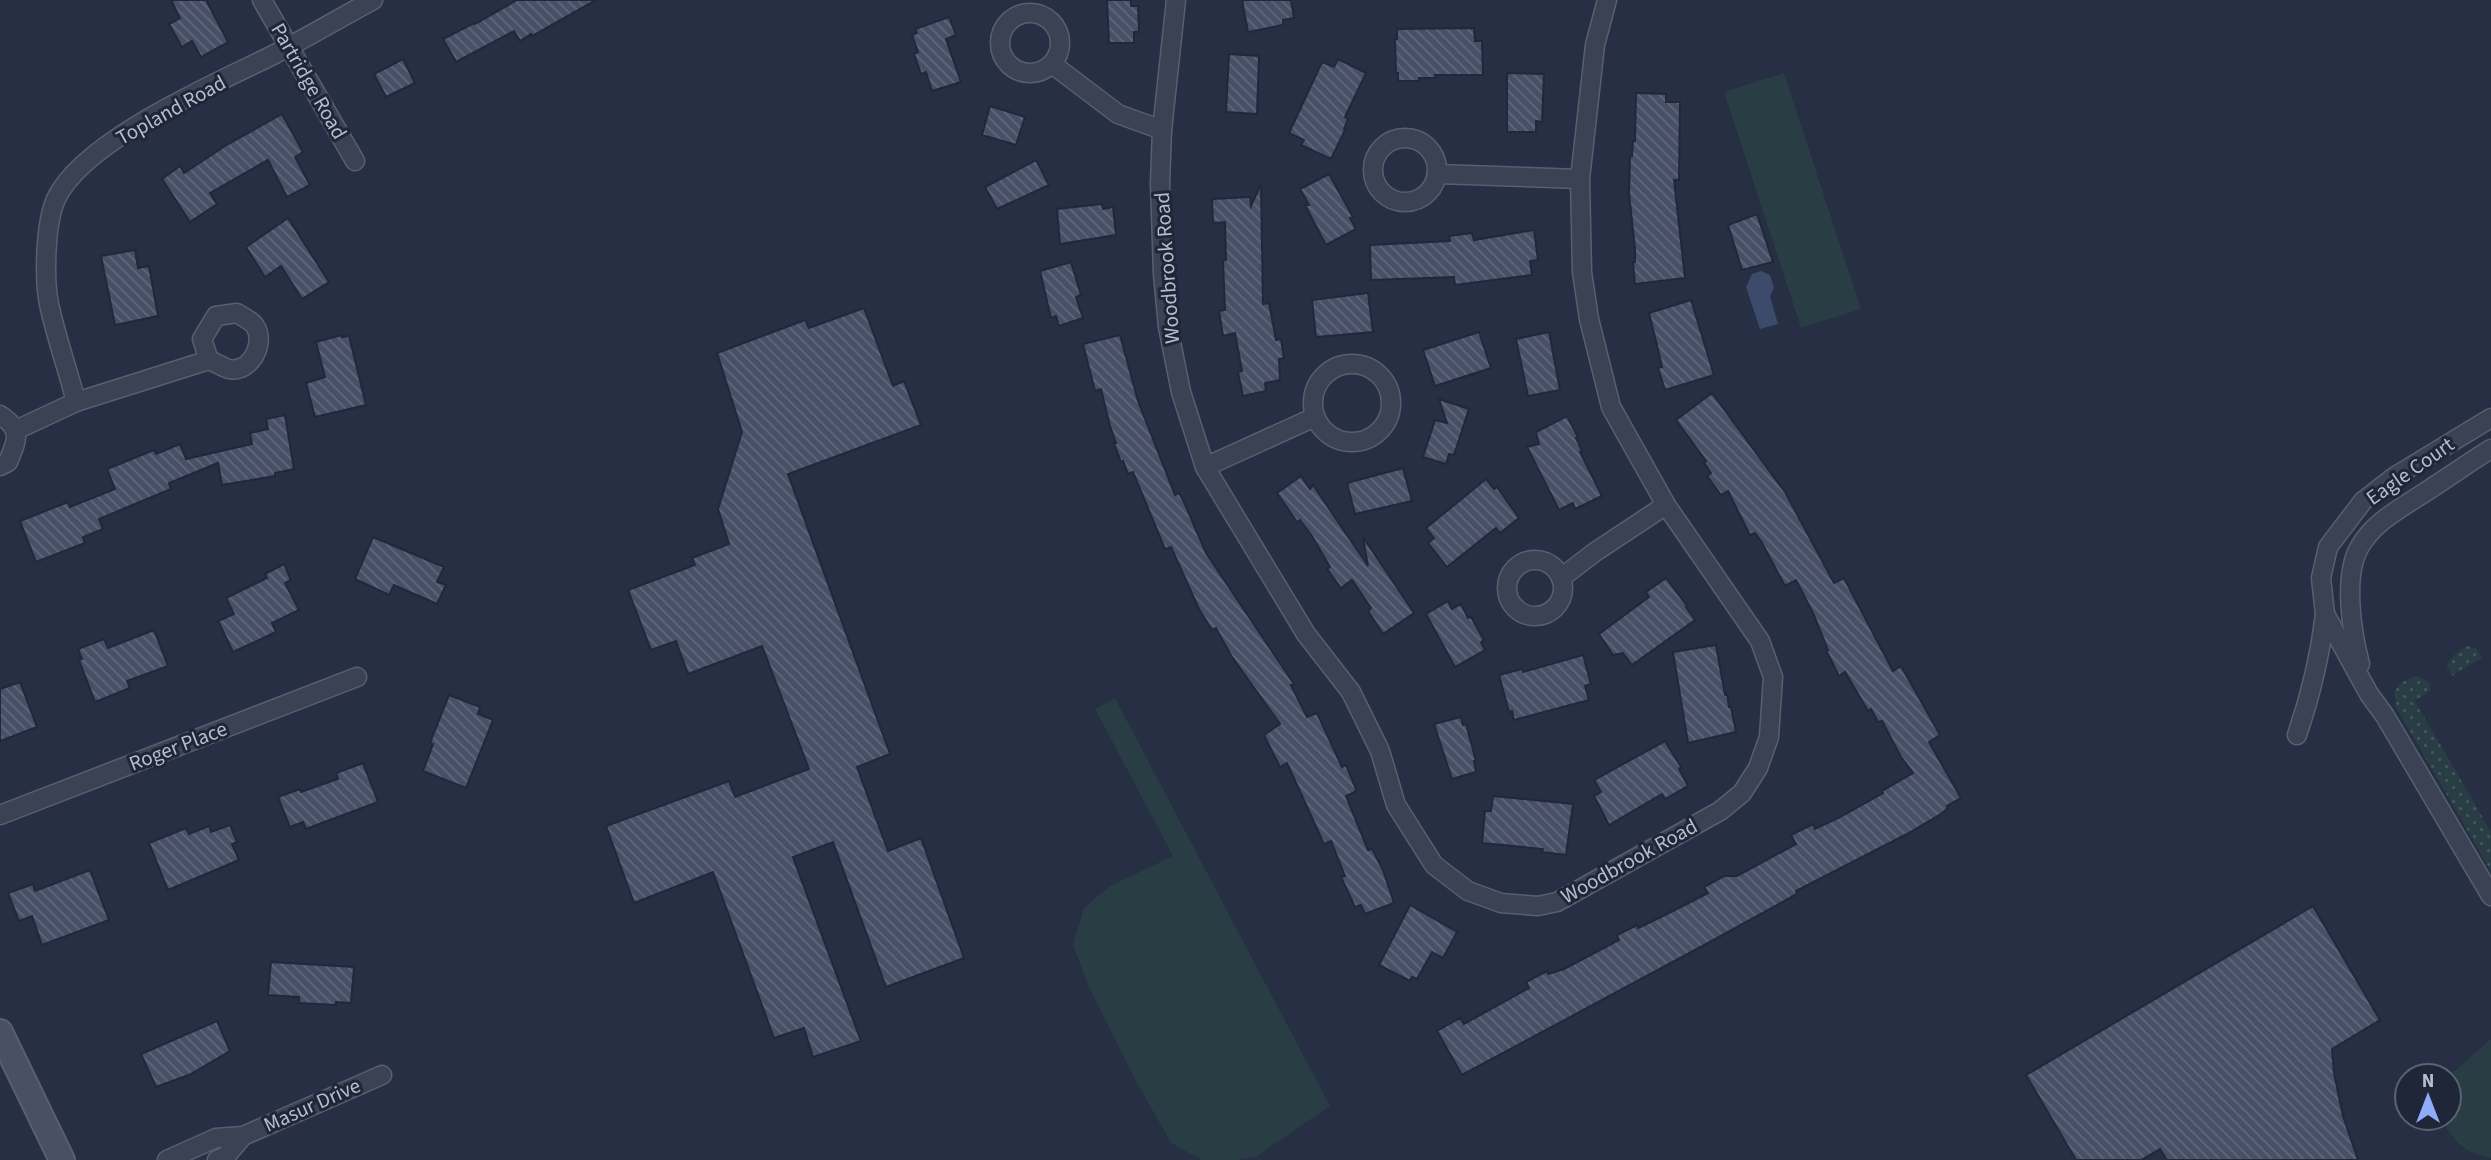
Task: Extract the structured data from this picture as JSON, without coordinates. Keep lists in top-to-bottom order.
{
  "streets": {
    "street": [
      "Partridge Road",
      "Topland Road",
      "Woodbrook Road",
      "Eagle Court",
      "Roger Place",
      "Masur Drive"
    ]
  },
  "crossings": [
    ["Partridge Road", "Topland Road"]
  ],
  "north": "top"
}
